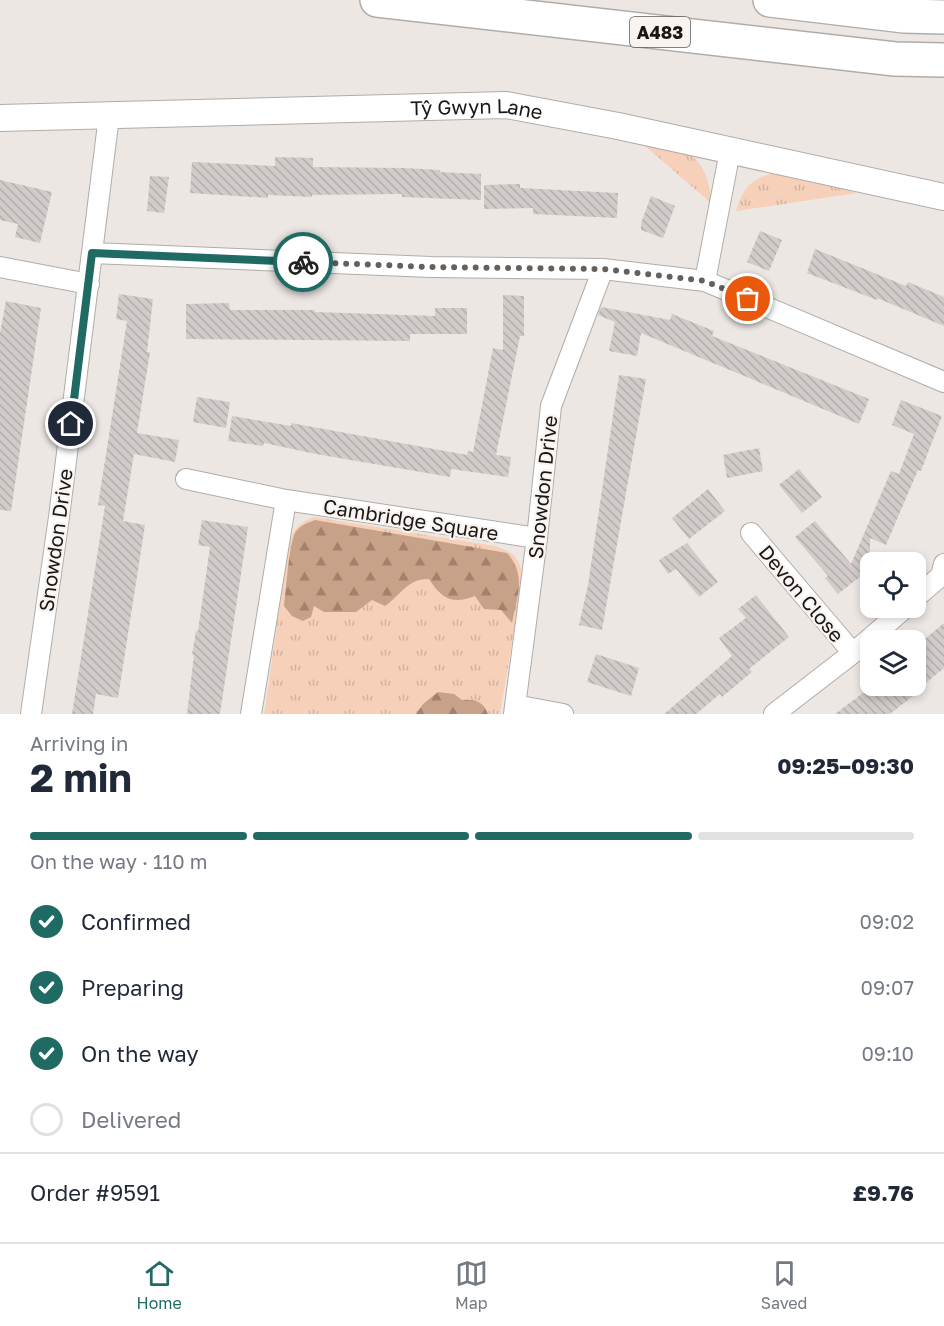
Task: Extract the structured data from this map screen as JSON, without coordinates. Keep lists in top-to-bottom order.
{
  "streets": {
    "highway": ["A483"],
    "street": [
      "Tŷ Gwyn Lane",
      "Snowdon Drive",
      "Cambridge Square",
      "Devon Close"
    ]
  },
  "crossings": [
    ["Tŷ Gwyn Lane", "Snowdon Drive"],
    ["Snowdon Drive", "Cambridge Square"]
  ],
  "page": {
    "heading": ["2 min", "Arriving in", "09:25–09:30"],
    "panel": ["Order #9591", "£9.76"],
    "bar": "On the way · 110 m",
    "list": [
      ["Confirmed", "09:02"],
      ["Preparing", "09:07"],
      ["On the way", "09:10"],
      "Delivered"
    ],
    "tabs": ["Home", "Map", "Saved"]
  }
}
